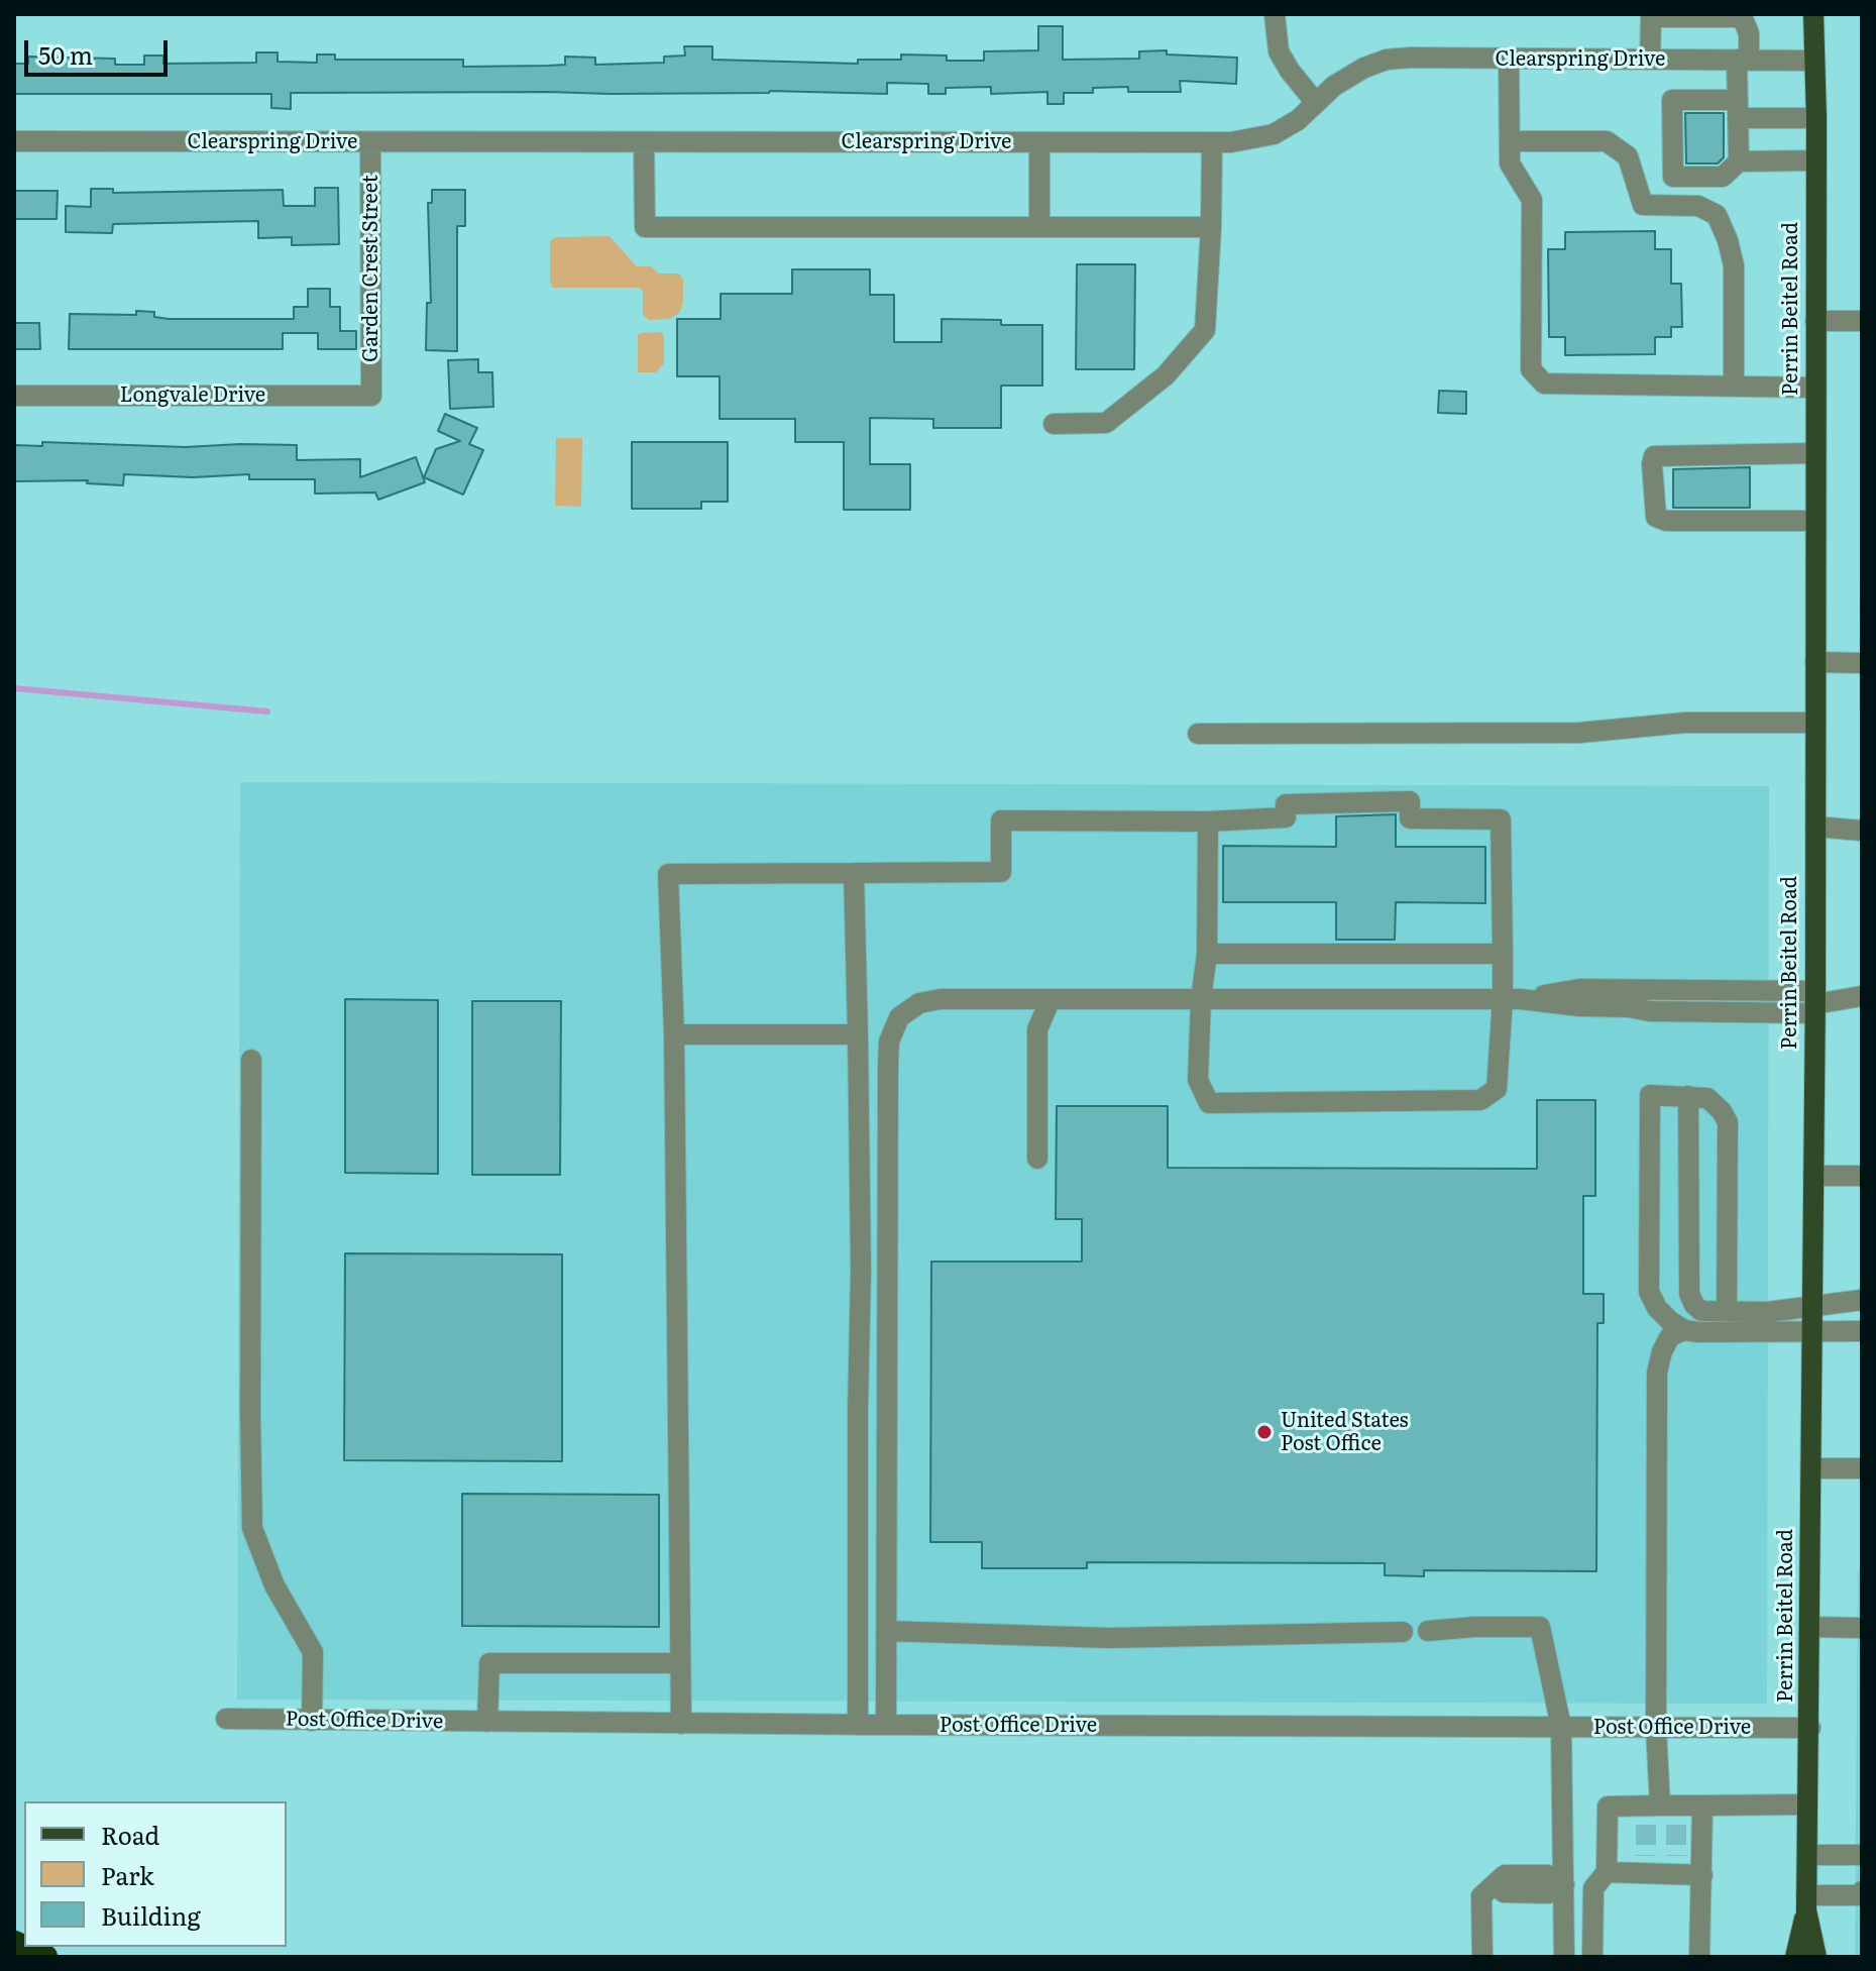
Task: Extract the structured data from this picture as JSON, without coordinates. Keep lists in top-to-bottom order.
{
  "streets": {
    "main road": ["Perrin Beitel Road"],
    "street": [
      "Clearspring Drive",
      "Garden Crest Street",
      "Longvale Drive",
      "Post Office Drive"
    ]
  },
  "crossings": [
    ["Clearspring Drive", "Garden Crest Street"],
    ["Clearspring Drive", "Perrin Beitel Road"],
    ["Garden Crest Street", "Longvale Drive"],
    ["Perrin Beitel Road", "Post Office Drive"]
  ],
  "places": ["United States Post Office"],
  "legend": ["Road", "Park", "Building"],
  "scale_bar": "50 m"
}
